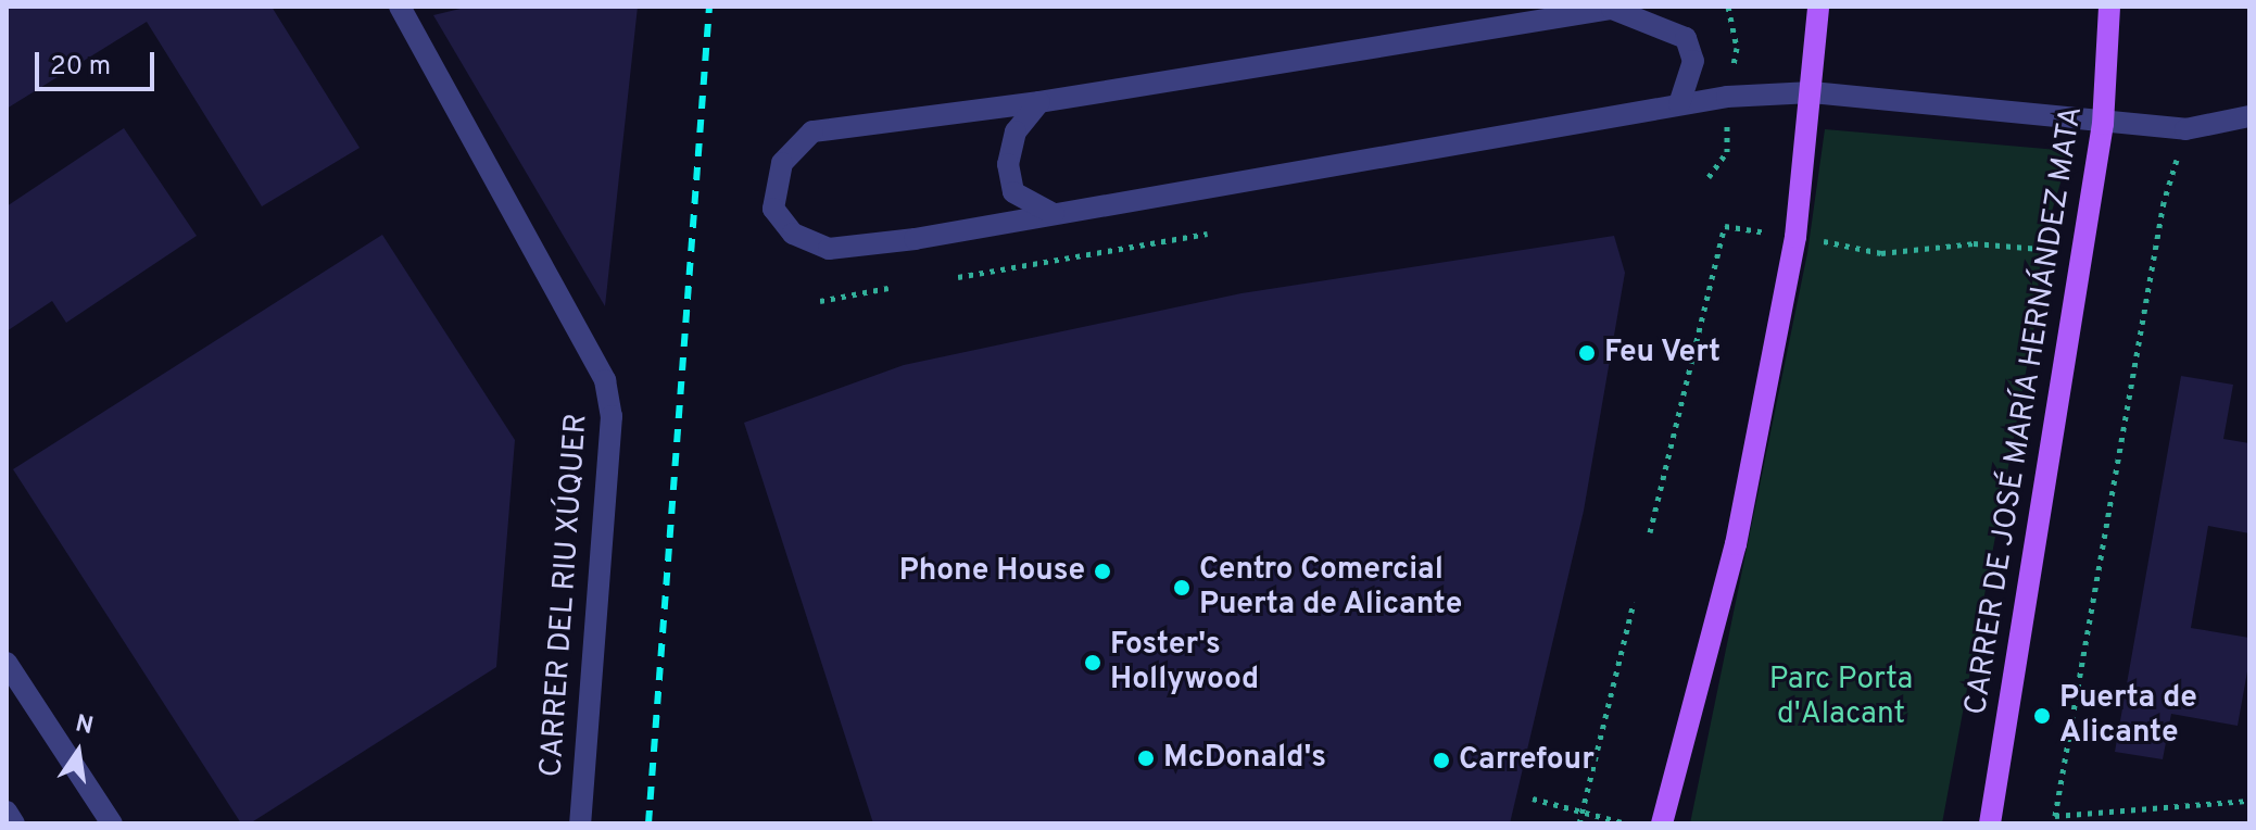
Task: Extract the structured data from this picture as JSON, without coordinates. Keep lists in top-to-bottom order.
{
  "streets": {
    "main road": ["CARRER DE JOSÉ MARÍA HERNÁNDEZ MATA"],
    "street": ["CARRER DEL RIU XÚQUER"]
  },
  "parks": ["Parc Porta d'Alacant"],
  "places": [
    "Feu Vert",
    "Phone House",
    "Centro Comercial Puerta de Alicante",
    "Foster's Hollywood",
    "Puerta de Alicante",
    "McDonald's",
    "Carrefour"
  ],
  "scale_bar": "20 m",
  "north": "top"
}
